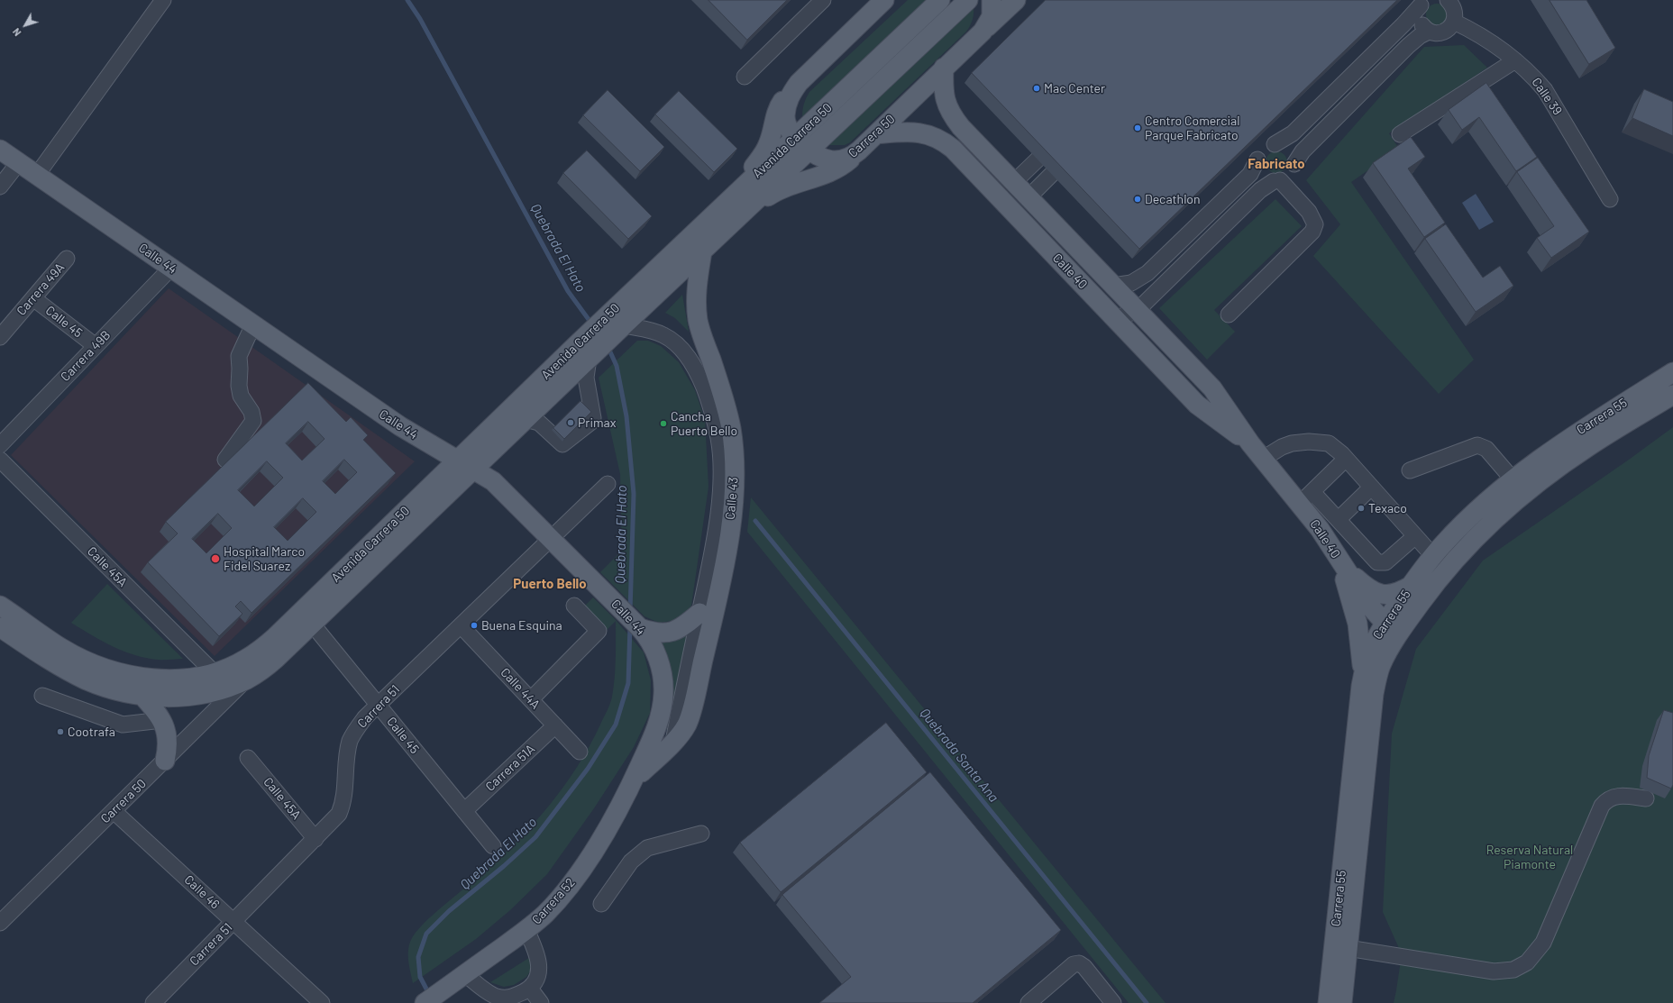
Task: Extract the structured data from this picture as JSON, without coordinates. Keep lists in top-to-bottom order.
{
  "streets": {
    "main road": [
      "Carrera 50",
      "Avenida Carrera 50",
      "Calle 44",
      "Calle 40",
      "Carrera 55",
      "Calle 43",
      "Carrera 52"
    ],
    "street": [
      "Calle 39",
      "Carrera 49A",
      "Calle 45",
      "Carrera 49B",
      "Calle 45A",
      "Calle 44A",
      "Carrera 51",
      "Carrera 51A",
      "Calle 46"
    ]
  },
  "crossings": [
    ["Carrera 50", "Avenida Carrera 50"],
    ["Carrera 50", "Calle 40"],
    ["Carrera 50", "Calle 46"],
    ["Avenida Carrera 50", "Calle 44"],
    ["Avenida Carrera 50", "Calle 45"],
    ["Avenida Carrera 50", "Calle 43"],
    ["Avenida Carrera 50", "Calle 45A"],
    ["Calle 44", "Carrera 49B"],
    ["Calle 44", "Calle 43"],
    ["Calle 44", "Carrera 51"],
    ["Calle 44", "Carrera 52"],
    ["Calle 40", "Carrera 55"],
    ["Carrera 49A", "Calle 45"],
    ["Calle 45", "Carrera 49B"],
    ["Calle 45", "Carrera 51"],
    ["Calle 45", "Carrera 51A"],
    ["Calle 43", "Carrera 52"],
    ["Calle 45A", "Carrera 51"],
    ["Calle 44A", "Carrera 51"],
    ["Calle 44A", "Carrera 51A"],
    ["Carrera 51", "Calle 46"]
  ],
  "districts": ["Fabricato", "Puerto Bello"],
  "water": ["Quebrada El Hato", "Quebrada Santa Ana"],
  "parks": ["Reserva Natural Piamonte"],
  "places": [
    "Mac Center",
    "Centro Comercial Parque Fabricato",
    "Decathlon",
    "Primax",
    "Cancha Puerto Bello",
    "Texaco",
    "Hospital Marco Fidel Suarez",
    "Buena Esquina",
    "Cootrafa"
  ],
  "north": "bottom left"
}
